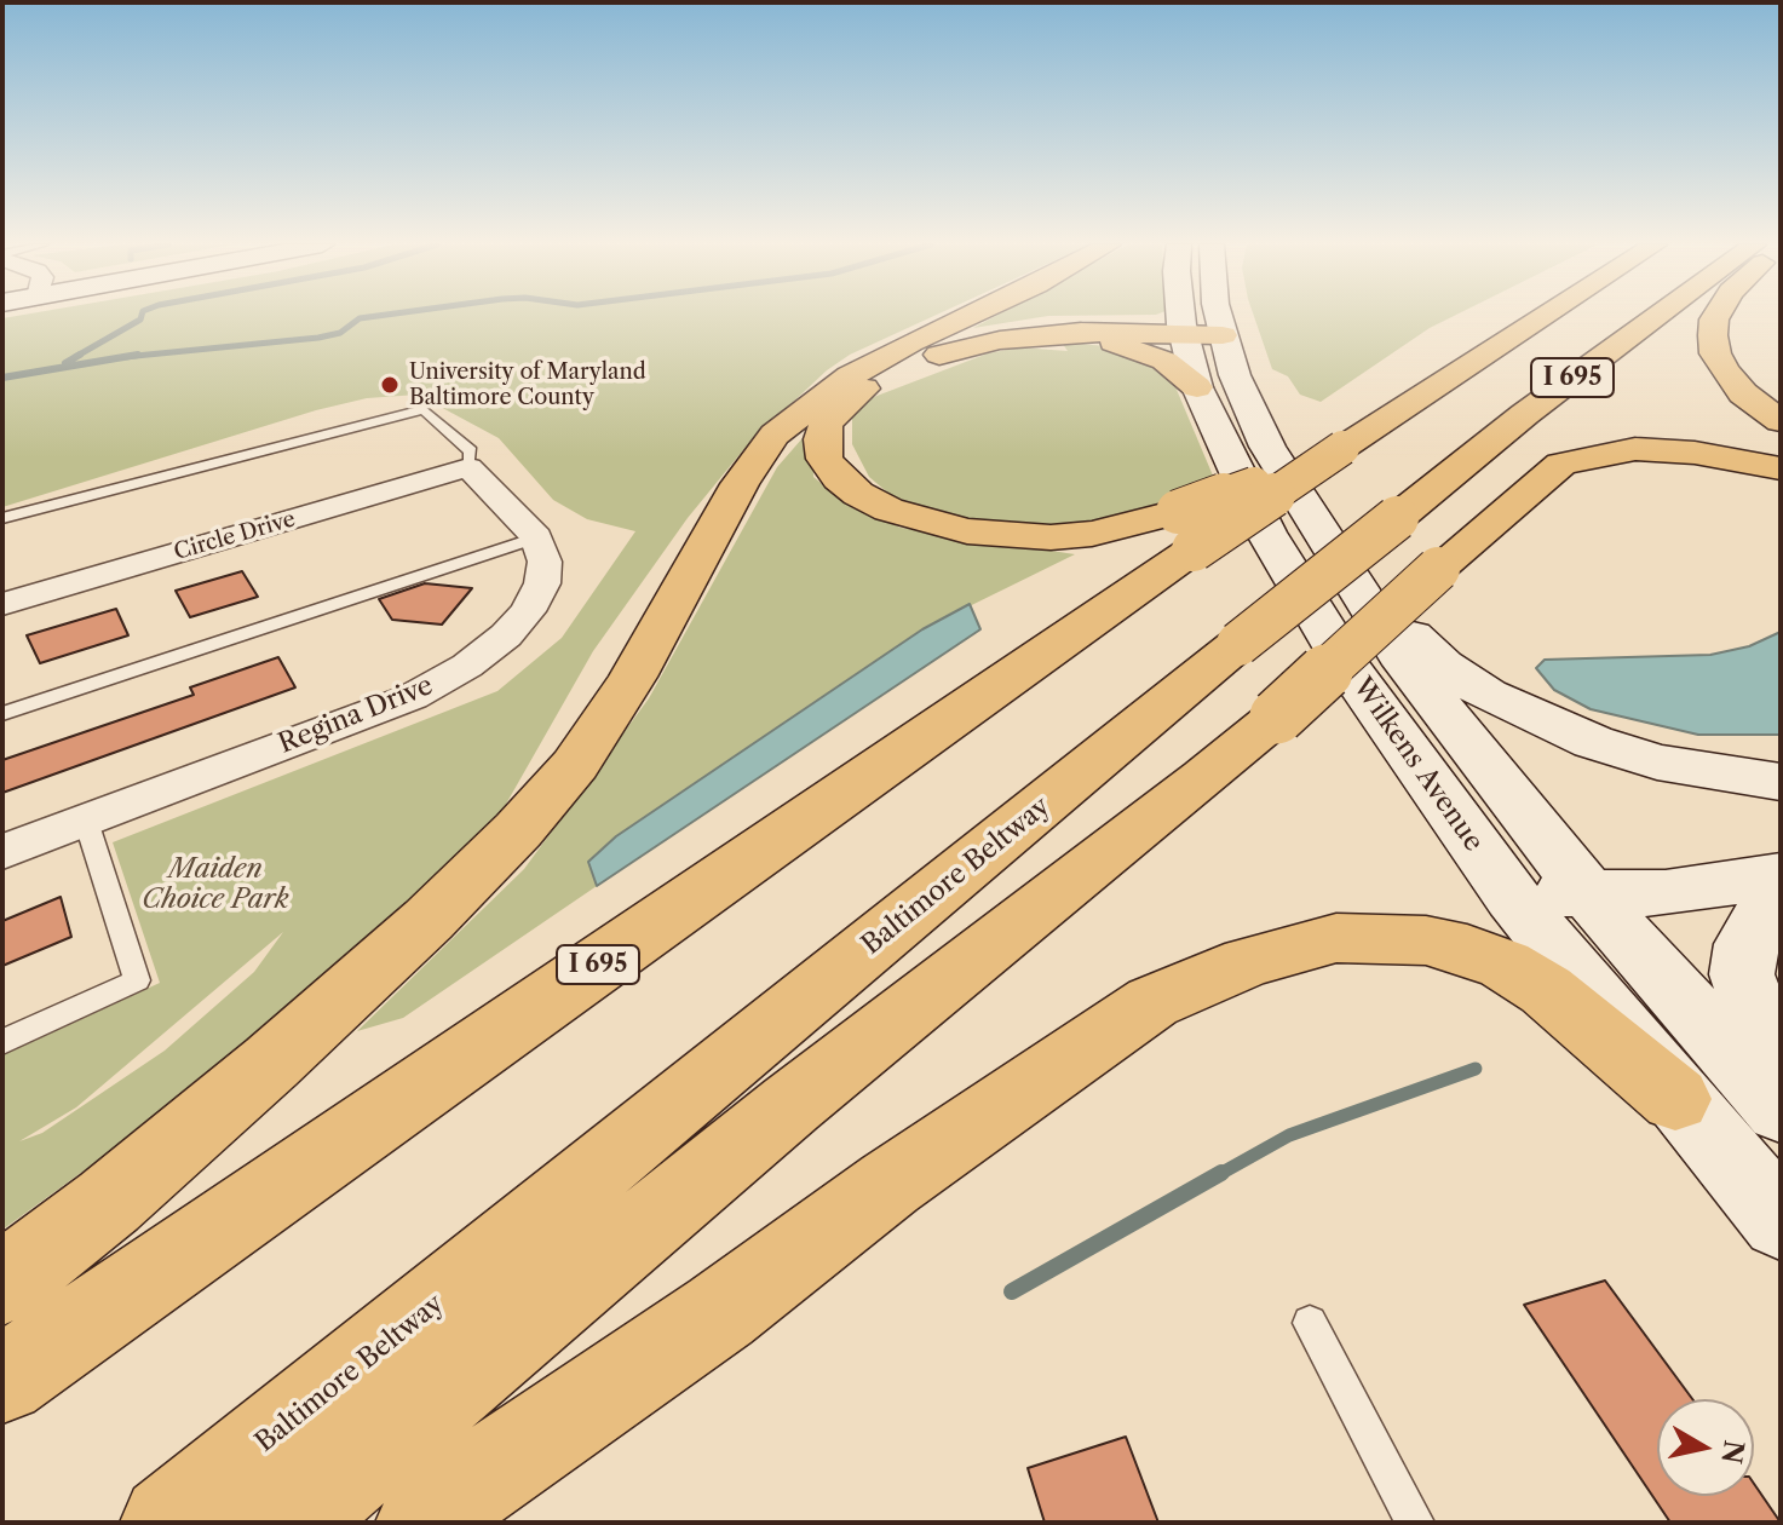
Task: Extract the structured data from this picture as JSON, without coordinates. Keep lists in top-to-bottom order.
{
  "streets": {
    "highway": ["I 695", "Baltimore Beltway"],
    "main road": ["Wilkens Avenue"],
    "street": ["Circle Drive", "Regina Drive"]
  },
  "parks": ["Maiden Choice Park"],
  "places": ["University of Maryland Baltimore County"],
  "north": "right"
}
